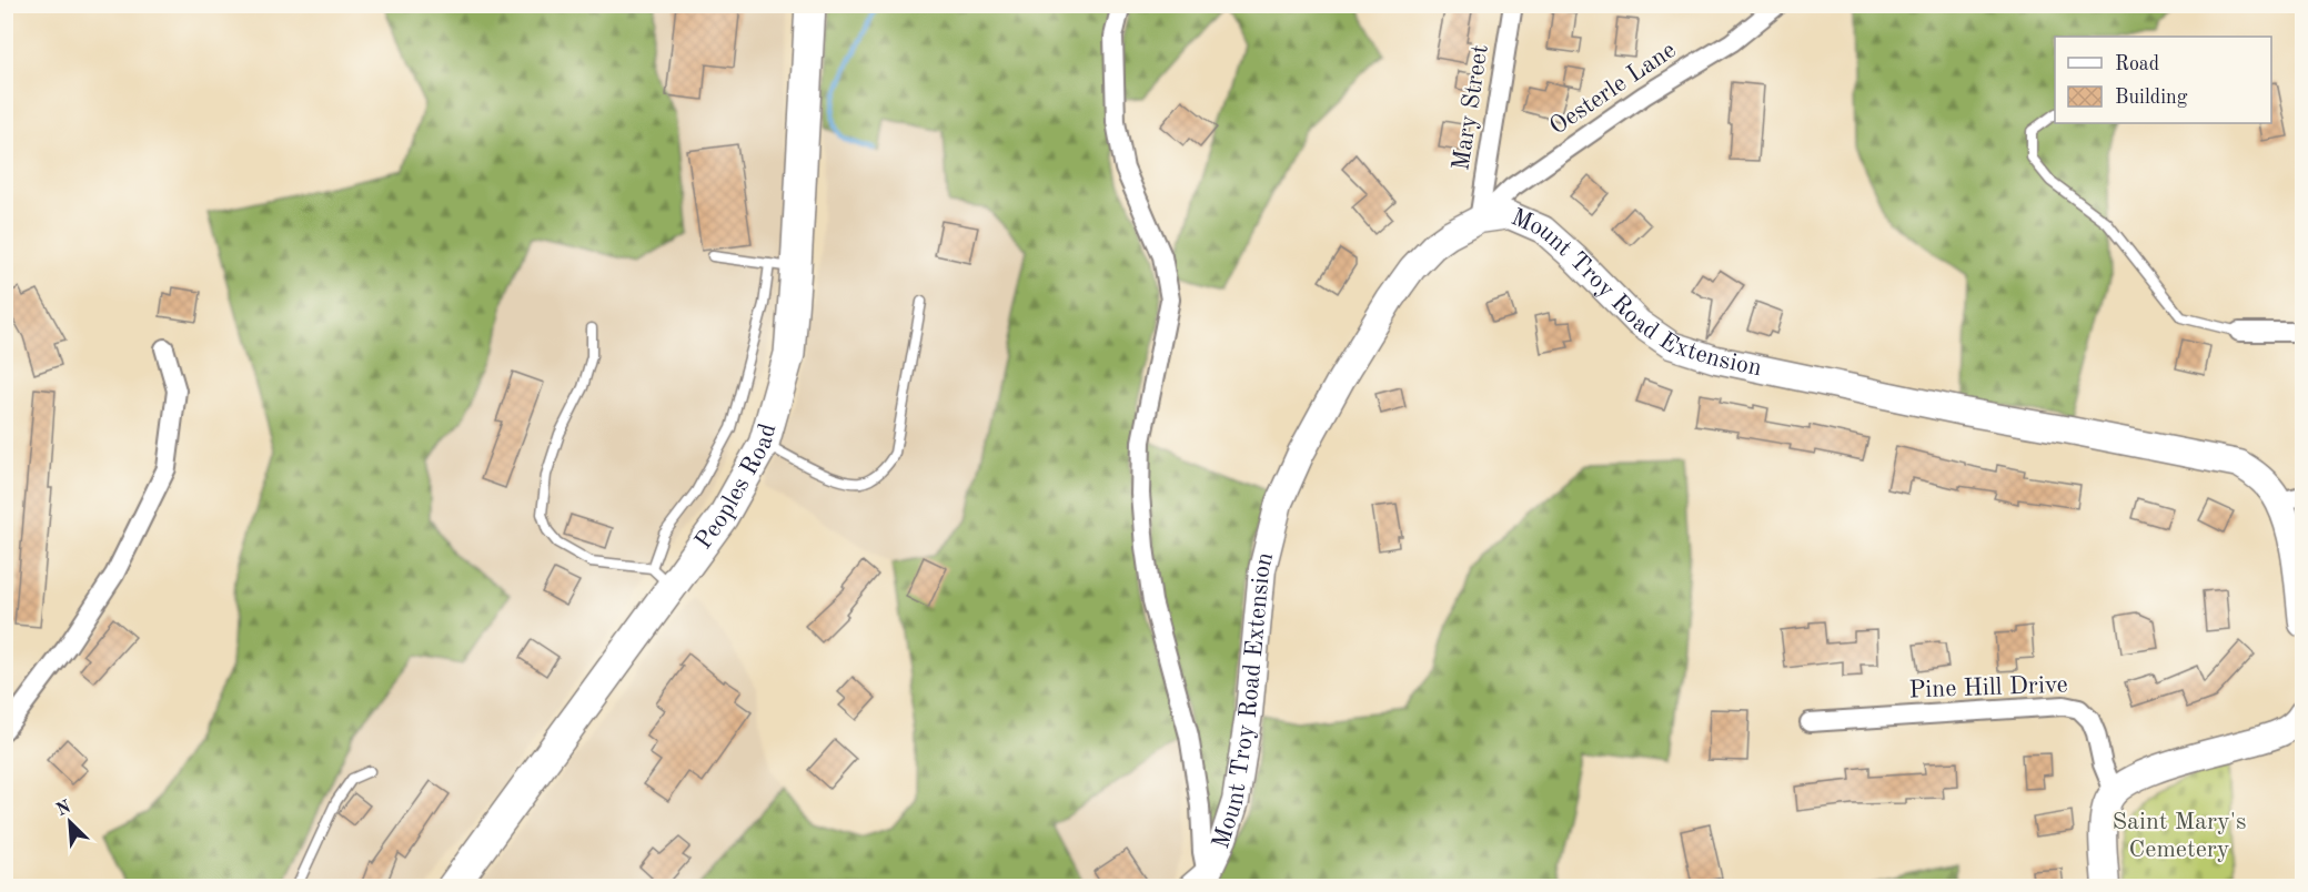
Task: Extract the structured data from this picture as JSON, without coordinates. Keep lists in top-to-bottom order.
{
  "streets": {
    "main road": ["Peoples Road"],
    "street": [
      "Oesterle Lane",
      "Mary Street",
      "Mount Troy Road Extension",
      "Pine Hill Drive"
    ]
  },
  "crossings": [
    ["Oesterle Lane", "Mary Street"],
    ["Oesterle Lane", "Mount Troy Road Extension"],
    ["Mary Street", "Mount Troy Road Extension"]
  ],
  "parks": ["Saint Mary's Cemetery"],
  "legend": ["Road", "Building"],
  "north": "top left"
}
